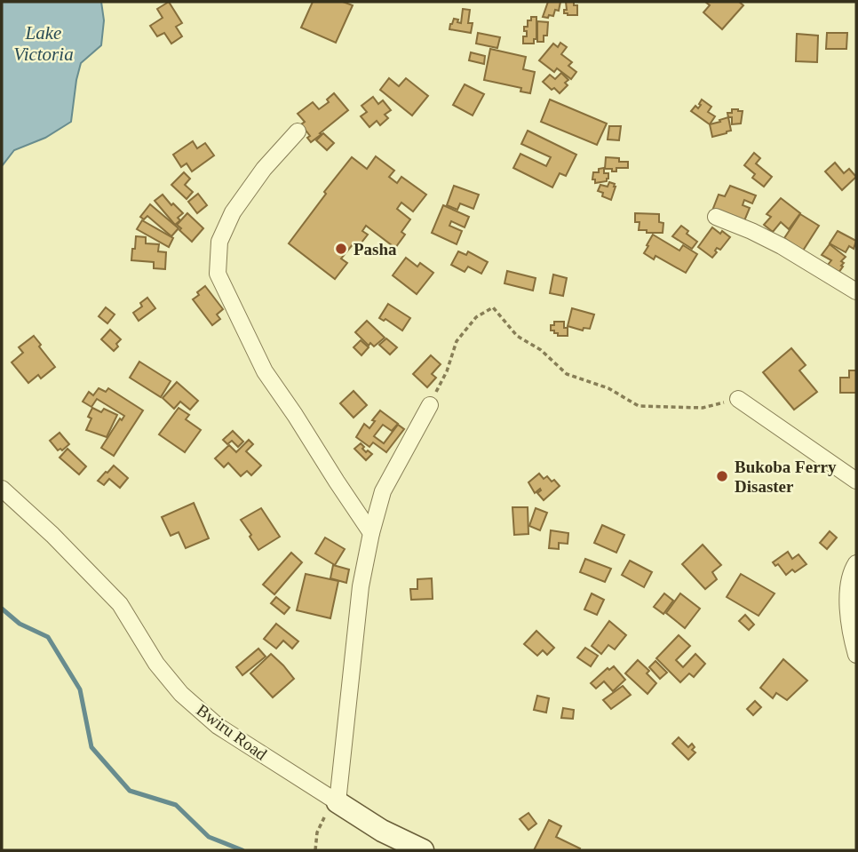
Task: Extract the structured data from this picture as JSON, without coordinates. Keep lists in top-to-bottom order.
{
  "streets": {
    "street": ["Bwiru Road"]
  },
  "water": ["Lake Victoria"],
  "places": ["Pasha", "Bukoba Ferry Disaster"]
}
